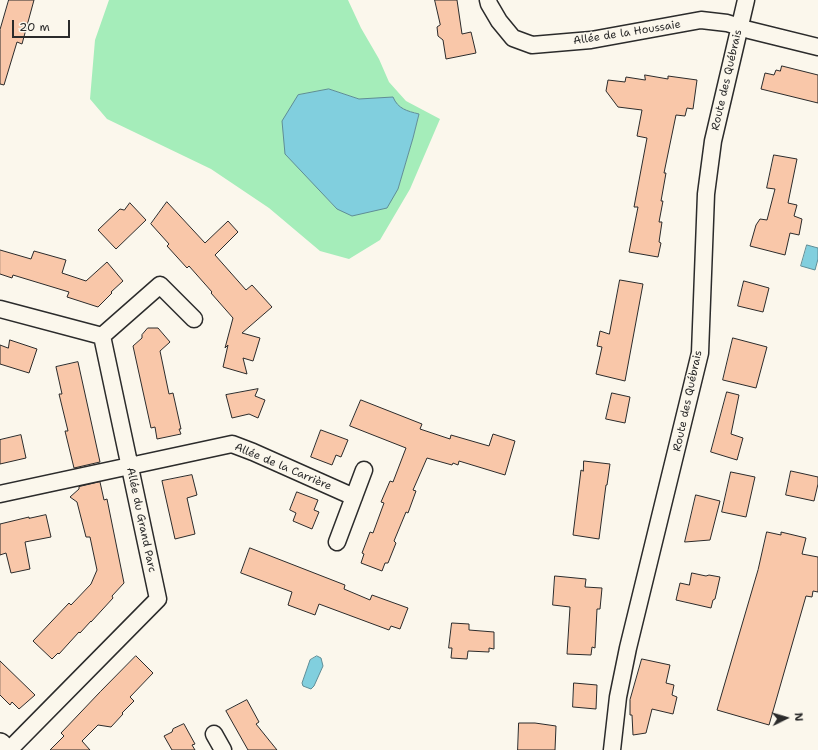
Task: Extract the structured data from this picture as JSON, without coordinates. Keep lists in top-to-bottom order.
{
  "streets": {
    "street": [
      "Allée de la Houssaie",
      "Route des Québrais",
      "Allée de la Carrière",
      "Allée du Grand Parc"
    ]
  },
  "crossings": [
    ["Allée de la Houssaie", "Route des Québrais"],
    ["Allée de la Carrière", "Allée du Grand Parc"]
  ],
  "scale_bar": "20 m",
  "north": "right"
}
